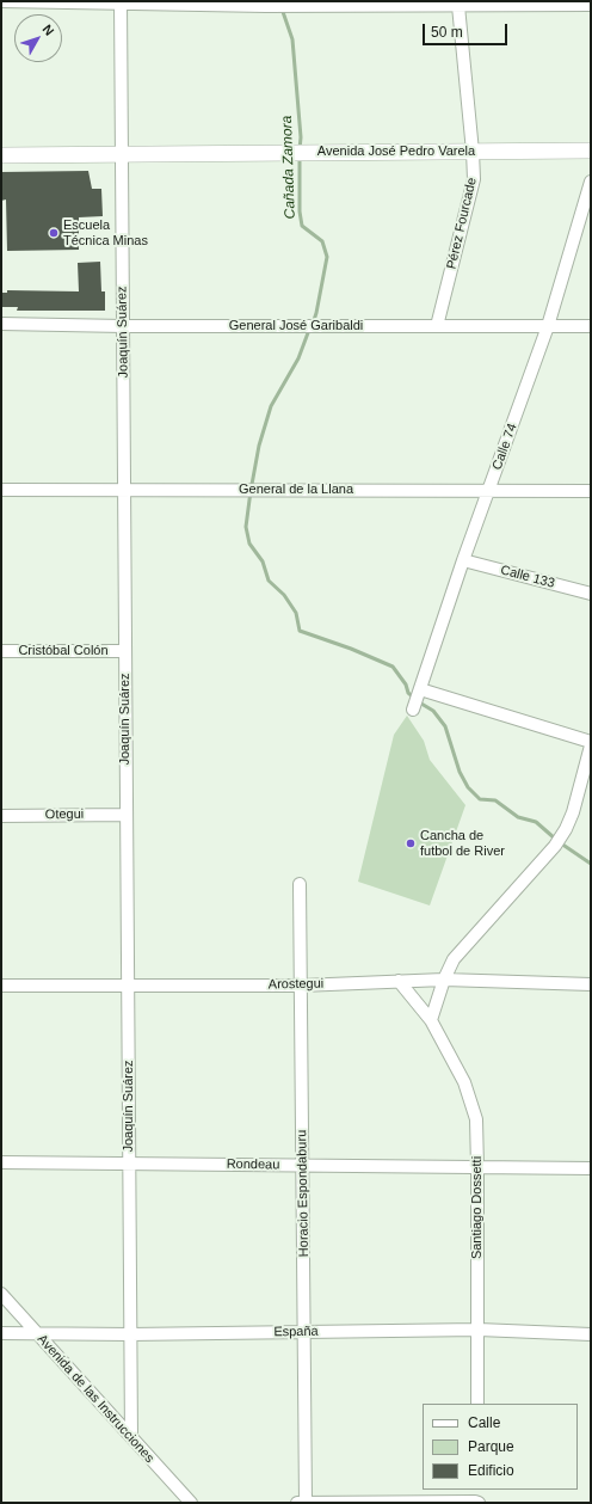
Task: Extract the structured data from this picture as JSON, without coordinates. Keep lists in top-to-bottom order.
{
  "streets": {
    "street": [
      "Avenida José Pedro Varela",
      "Pérez Fourcade",
      "General José Garibaldi",
      "Joaquín Suárez",
      "Calle 74",
      "General de la Llana",
      "Calle 133",
      "Cristóbal Colón",
      "Otegui",
      "Arostegui",
      "Rondeau",
      "Horacio Espondaburu",
      "Santiago Dossetti",
      "España",
      "Avenida de las Instrucciones"
    ]
  },
  "crossings": [
    ["Avenida José Pedro Varela", "Pérez Fourcade"],
    ["Avenida José Pedro Varela", "Joaquín Suárez"],
    ["Pérez Fourcade", "General José Garibaldi"],
    ["General José Garibaldi", "Joaquín Suárez"],
    ["General José Garibaldi", "Calle 74"],
    ["Joaquín Suárez", "General de la Llana"],
    ["Joaquín Suárez", "Cristóbal Colón"],
    ["Joaquín Suárez", "Otegui"],
    ["Joaquín Suárez", "Arostegui"],
    ["Joaquín Suárez", "Rondeau"],
    ["Joaquín Suárez", "España"],
    ["Joaquín Suárez", "Avenida de las Instrucciones"],
    ["Calle 74", "General de la Llana"],
    ["Calle 74", "Calle 133"],
    ["Arostegui", "Horacio Espondaburu"],
    ["Arostegui", "Santiago Dossetti"],
    ["Rondeau", "Horacio Espondaburu"],
    ["Rondeau", "Santiago Dossetti"],
    ["Horacio Espondaburu", "España"],
    ["Santiago Dossetti", "España"],
    ["España", "Avenida de las Instrucciones"]
  ],
  "water": ["Cañada Zamora"],
  "places": ["Escuela Técnica Minas", "Cancha de futbol de River"],
  "legend": ["Calle", "Parque", "Edificio"],
  "scale_bar": "50 m",
  "north": "top right"
}
